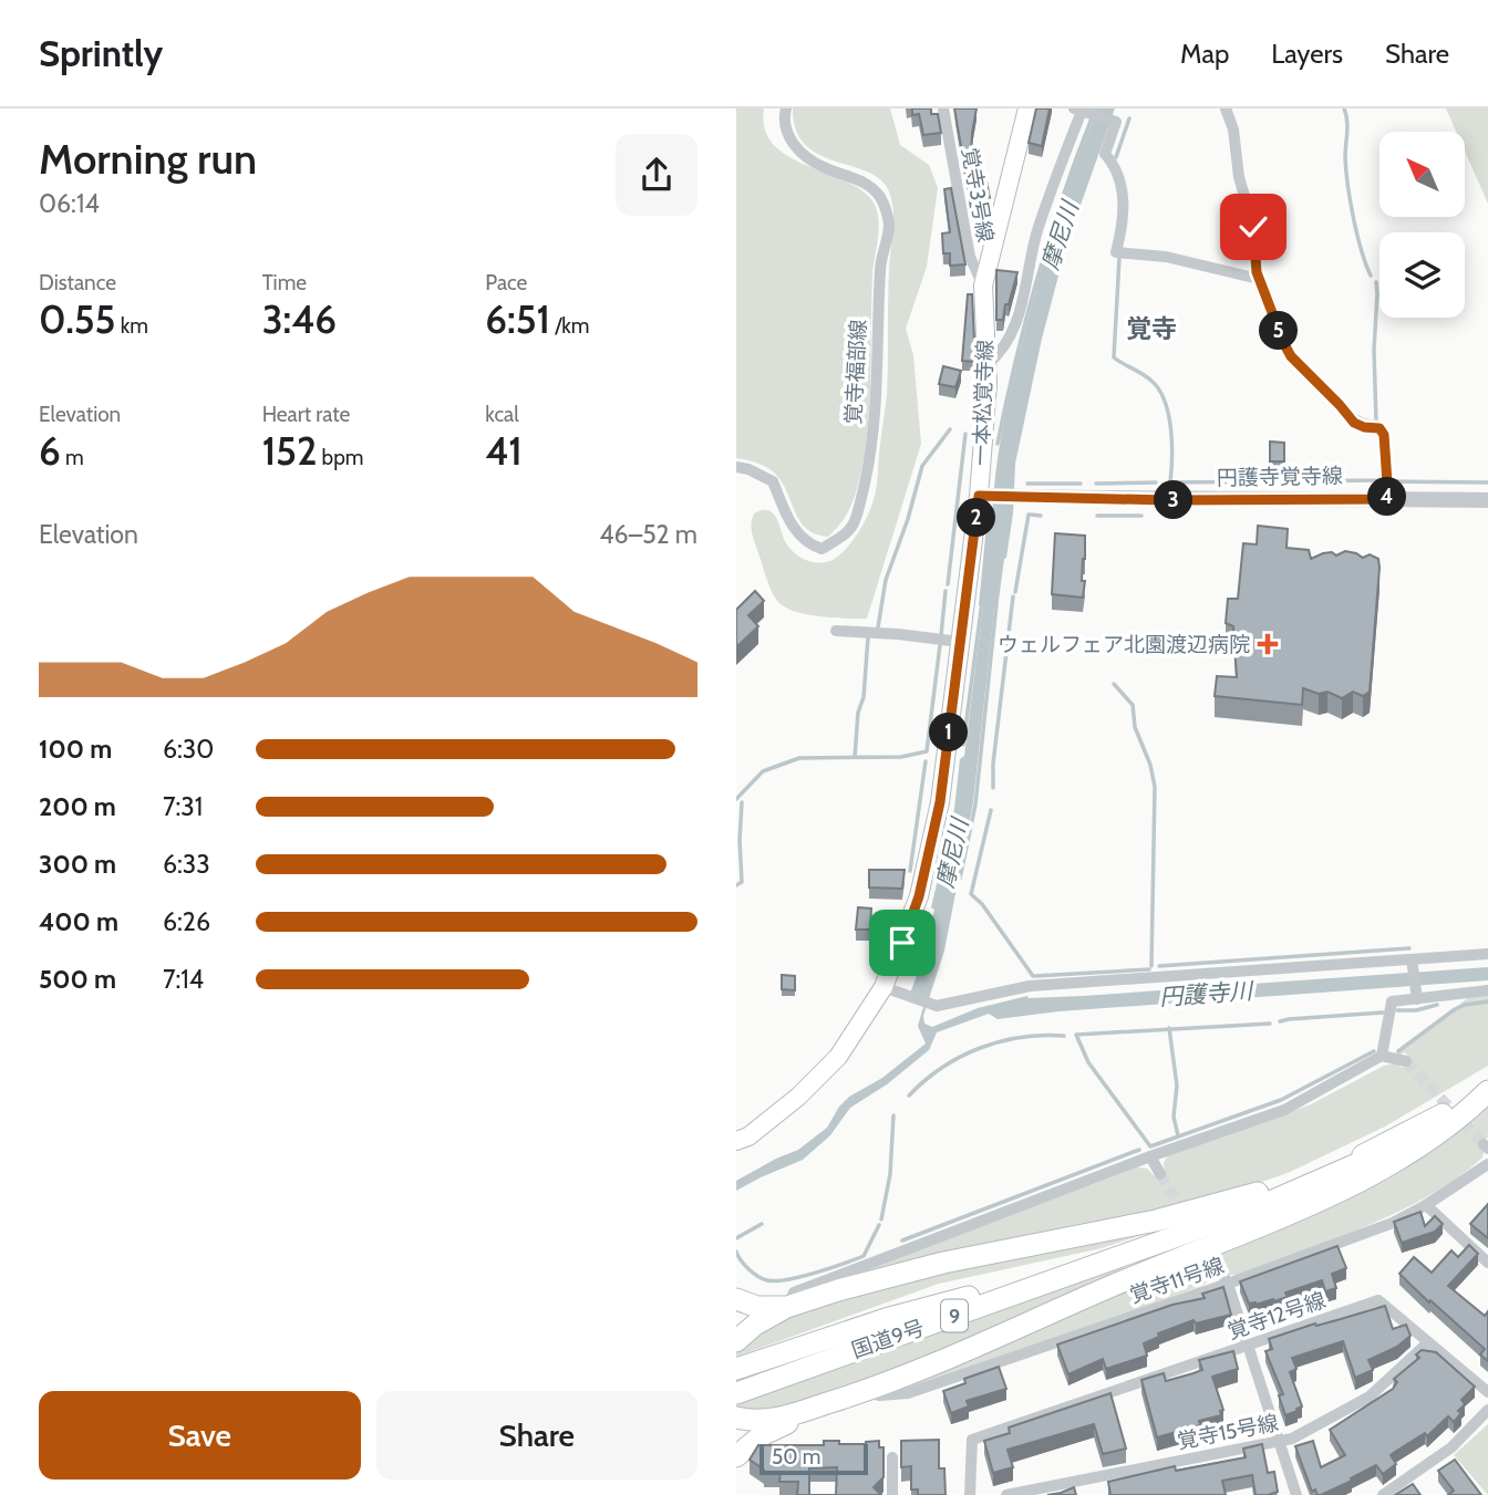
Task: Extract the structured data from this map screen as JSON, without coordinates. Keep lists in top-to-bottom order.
{
  "streets": {
    "highway": ["9", "国道9号"],
    "main road": ["一本松覚寺線"],
    "street": [
      "覚寺3号線",
      "覚寺福部線",
      "円護寺覚寺線",
      "覚寺11号線",
      "覚寺12号線",
      "覚寺15号線"
    ]
  },
  "crossings": [
    ["覚寺3号線", "一本松覚寺線"],
    ["一本松覚寺線", "円護寺覚寺線"],
    ["覚寺12号線", "覚寺15号線"]
  ],
  "districts": ["覚寺"],
  "water": ["摩尼川", "円護寺川"],
  "places": {
    "health": ["ウェルフェア北園渡辺病院"]
  },
  "scale_bar": "50 m",
  "north": "top left",
  "page": {
    "header": "Sprintly",
    "nav": ["Map", "Layers", "Share"],
    "heading": ["Morning run", "06:14"],
    "stats": [
      ["Distance", "0.55 km"],
      ["Time", "3:46"],
      ["Pace", "6:51 /km"],
      ["Elevation", "6 m"],
      ["Heart rate", "152 bpm"],
      ["kcal", "41"]
    ],
    "pins": [
      "5",
      "4",
      "3",
      "2",
      "1"
    ],
    "chart": ["Elevation", "46–52 m"],
    "list": [
      {
        "name": "100 m",
        "note": "6:30"
      },
      {
        "name": "200 m",
        "note": "7:31"
      },
      {
        "name": "300 m",
        "note": "6:33"
      },
      {
        "name": "400 m",
        "note": "6:26"
      },
      {
        "name": "500 m",
        "note": "7:14"
      }
    ],
    "buttons": ["Save", "Share"],
    "scale": "50 m"
  }
}
